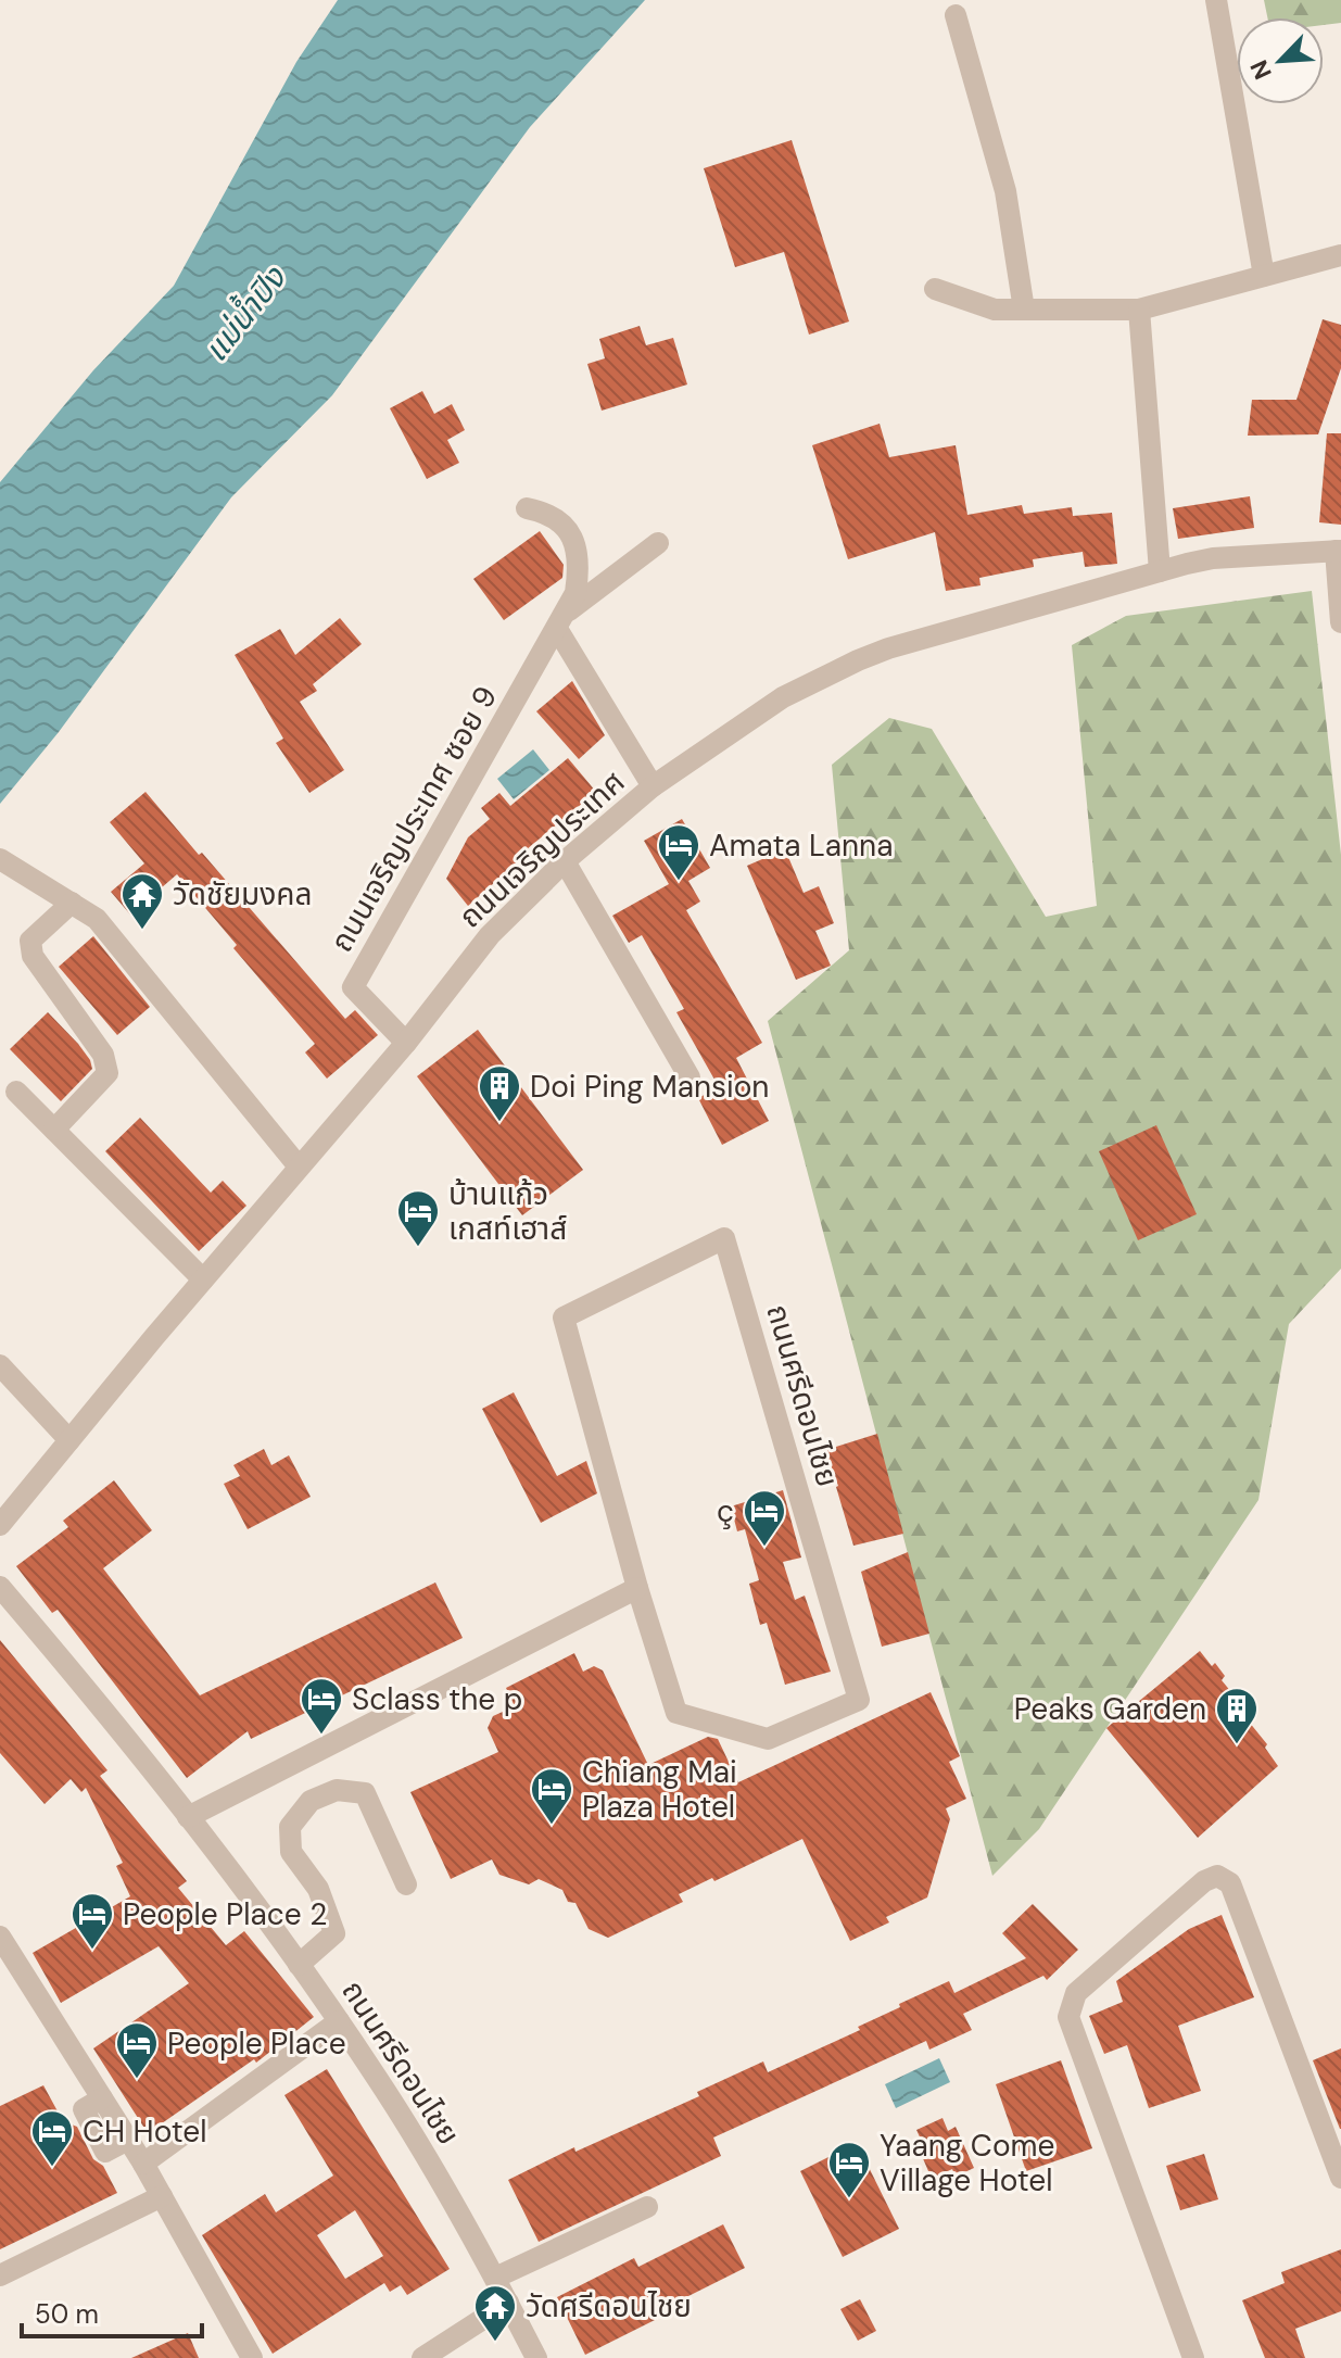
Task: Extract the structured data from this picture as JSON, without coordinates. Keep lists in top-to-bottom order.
{
  "streets": {
    "street": ["ถนนเจริญประเทศ ซอย 9", "ถนนเจริญประเทศ", "ถนนศรีดอนไชย"]
  },
  "crossings": [
    ["ถนนเจริญประเทศ ซอย 9", "ถนนเจริญประเทศ"]
  ],
  "water": ["แม่น้ำปิง"],
  "places": {
    "hotel": [
      "Amata Lanna",
      "บ้านแก้ว เกสท์เฮาส์",
      "ç",
      "Sclass the p",
      "Chiang Mai Plaza Hotel",
      "People Place 2",
      "People Place",
      "CH Hotel",
      "Yaang Come Village Hotel"
    ],
    "temple": ["วัดชัยมงคล", "วัดศรีดอนไชย"],
    "building": ["Doi Ping Mansion", "Peaks Garden"]
  },
  "scale_bar": "50 m",
  "north": "bottom left"
}
